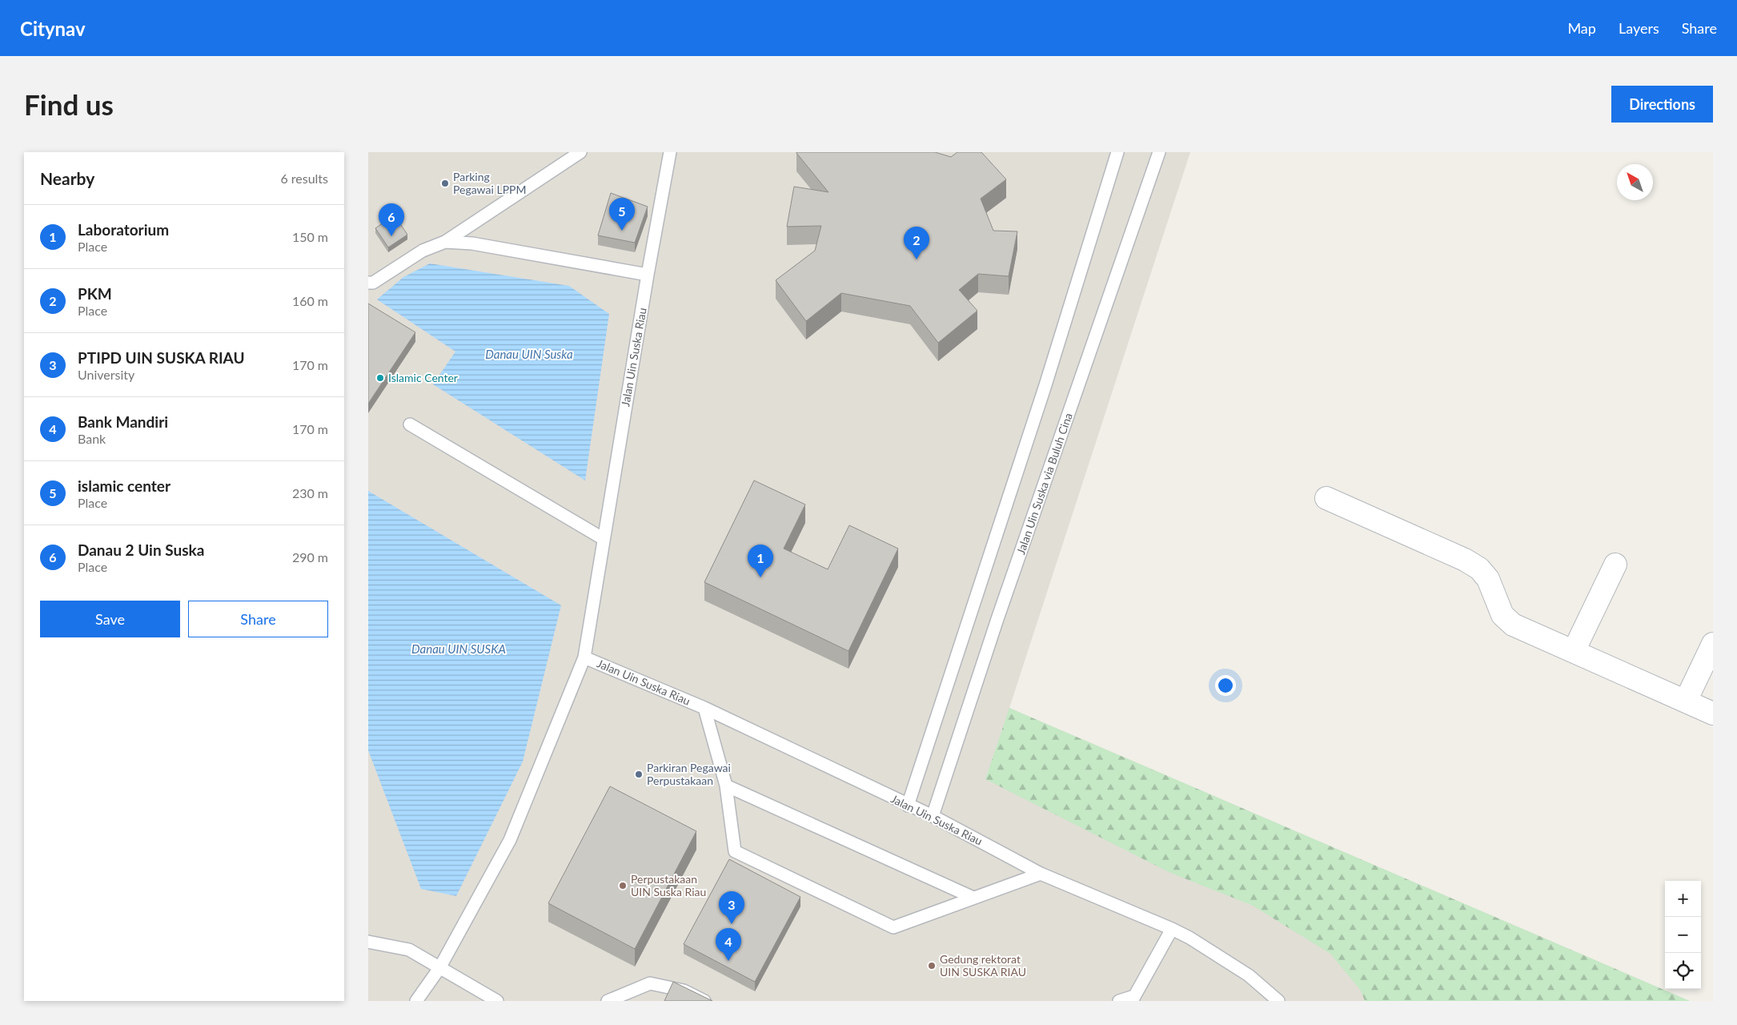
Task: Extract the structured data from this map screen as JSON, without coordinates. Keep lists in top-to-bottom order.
{
  "streets": {
    "lane": ["Jalan Uin Suska Riau", "Jalan Uin Suska via Buluh Cina"]
  },
  "crossings": [
    ["Jalan Uin Suska Riau", "Jalan Uin Suska via Buluh Cina"]
  ],
  "water": ["Danau UIN Suska", "Danau UIN SUSKA"],
  "places": [
    "Parking Pegawai LPPM",
    "Islamic Center",
    "Parkiran Pegawai Perpustakaan",
    "Perpustakaan UIN Suska Riau",
    "Gedung rektorat UIN SUSKA RIAU"
  ],
  "north": "top left",
  "page": {
    "header": "Citynav",
    "nav": ["Map", "Layers", "Share"],
    "buttons": [
      "Directions",
      ["Save", "Share"]
    ],
    "title": "Find us",
    "heading": ["Nearby", "6 results"],
    "pins": [
      "5",
      "6",
      "2",
      "1",
      "3",
      "4"
    ],
    "list": [
      {
        "mark": "1",
        "name": "Laboratorium",
        "note": "Place",
        "value": "150 m"
      },
      {
        "mark": "2",
        "name": "PKM",
        "note": "Place",
        "value": "160 m"
      },
      {
        "mark": "3",
        "name": "PTIPD UIN SUSKA RIAU",
        "note": "University",
        "value": "170 m"
      },
      {
        "mark": "4",
        "name": "Bank Mandiri",
        "note": "Bank",
        "value": "170 m"
      },
      {
        "mark": "5",
        "name": "islamic center",
        "note": "Place",
        "value": "230 m"
      },
      {
        "mark": "6",
        "name": "Danau 2 Uin Suska",
        "note": "Place",
        "value": "290 m"
      }
    ],
    "map_buttons": ["+", "−"]
  }
}
